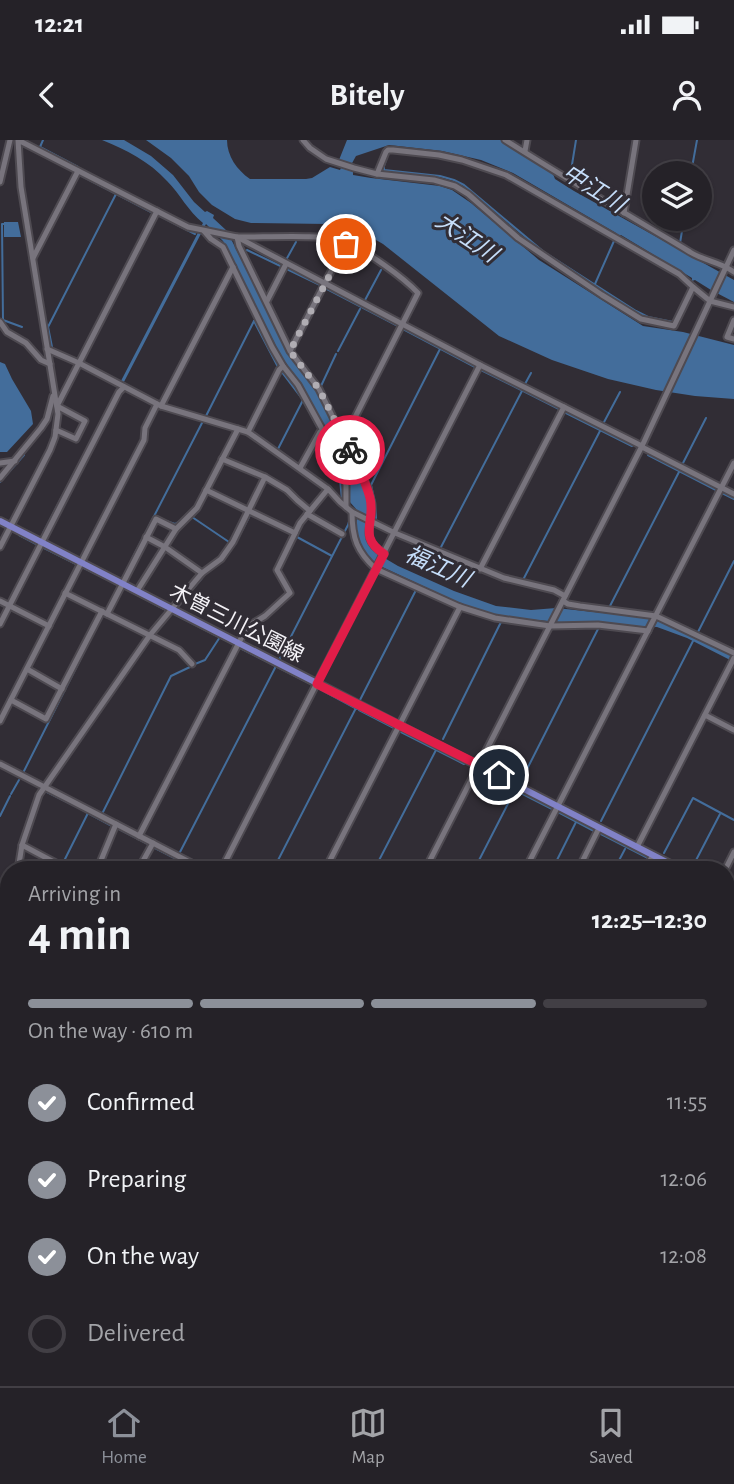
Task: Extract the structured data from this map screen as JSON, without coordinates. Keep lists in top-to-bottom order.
{
  "streets": {
    "main road": ["木曽三川公園線"]
  },
  "water": ["中江川", "大江川", "福江川"],
  "page": {
    "status": "12:21",
    "header": "Bitely",
    "heading": ["4 min", "Arriving in", "12:25–12:30"],
    "bar": "On the way · 610 m",
    "list": [
      ["Confirmed", "11:55"],
      ["Preparing", "12:06"],
      ["On the way", "12:08"],
      "Delivered"
    ],
    "tabs": ["Home", "Map", "Saved"]
  }
}
